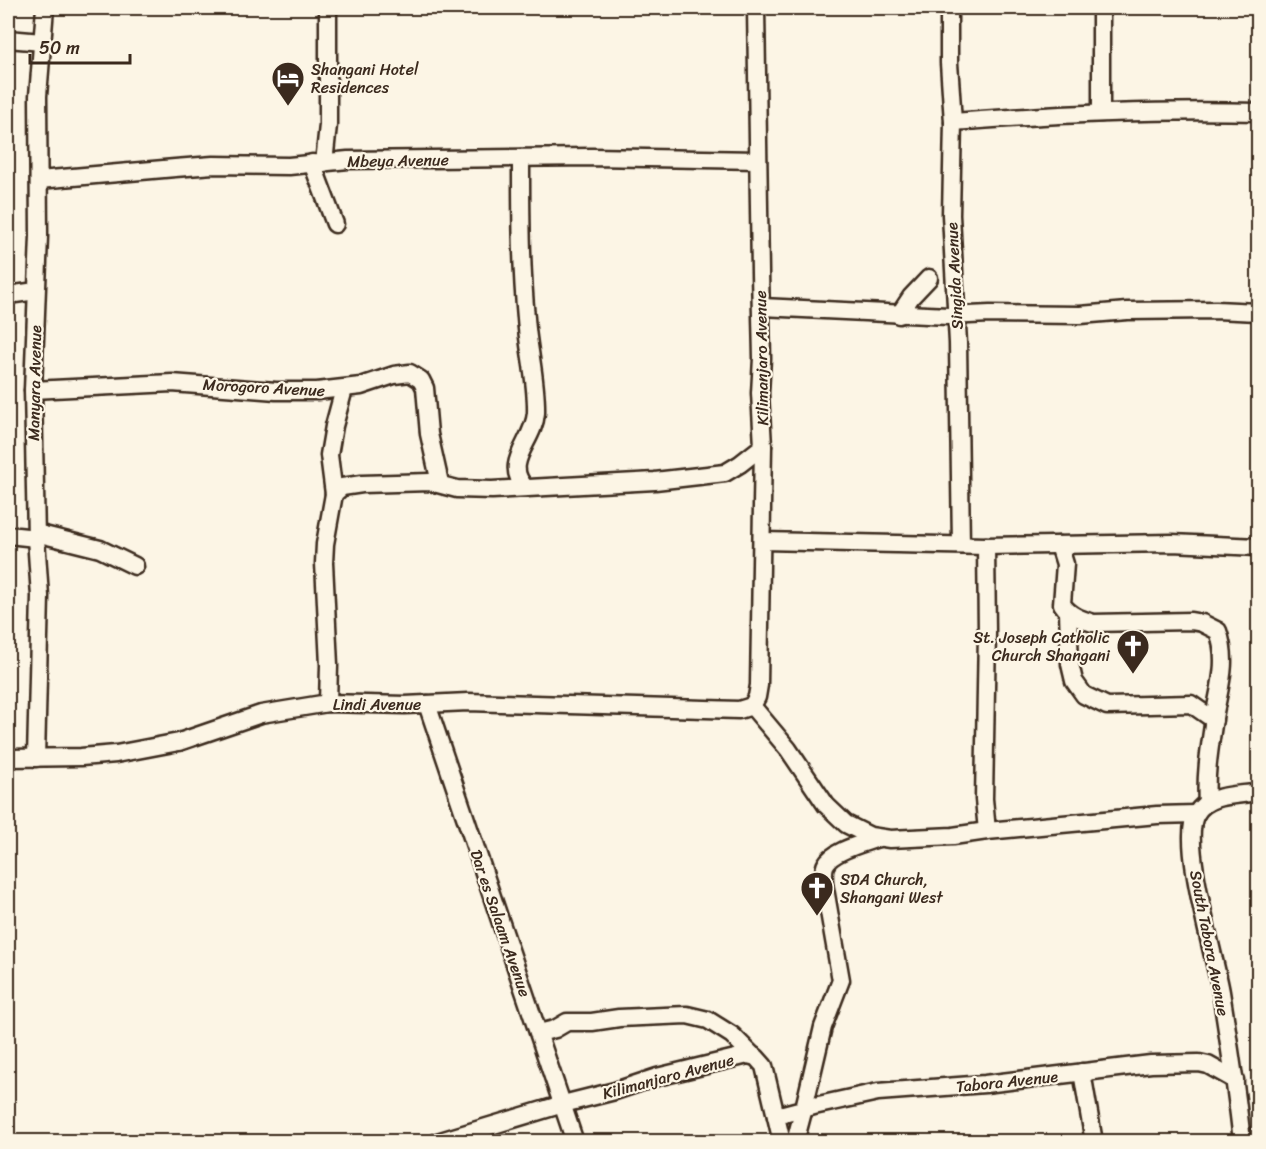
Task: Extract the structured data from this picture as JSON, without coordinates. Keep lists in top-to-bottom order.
{
  "streets": {
    "street": [
      "Mbeya Avenue",
      "Singida Avenue",
      "Kilimanjaro Avenue",
      "Manyara Avenue",
      "Morogoro Avenue",
      "Lindi Avenue",
      "Dar es Salaam Avenue",
      "South Tabora Avenue",
      "Tabora Avenue"
    ]
  },
  "crossings": [
    ["Mbeya Avenue", "Kilimanjaro Avenue"],
    ["Mbeya Avenue", "Manyara Avenue"],
    ["Kilimanjaro Avenue", "Lindi Avenue"],
    ["Kilimanjaro Avenue", "Dar es Salaam Avenue"],
    ["Kilimanjaro Avenue", "Tabora Avenue"],
    ["Manyara Avenue", "Morogoro Avenue"],
    ["Manyara Avenue", "Lindi Avenue"],
    ["Lindi Avenue", "Dar es Salaam Avenue"],
    ["South Tabora Avenue", "Tabora Avenue"]
  ],
  "places": {
    "hotel": ["Shangani Hotel Residences"],
    "church": ["St. Joseph Catholic Church Shangani", "SDA Church, Shangani West"]
  },
  "scale_bar": "50 m"
}
